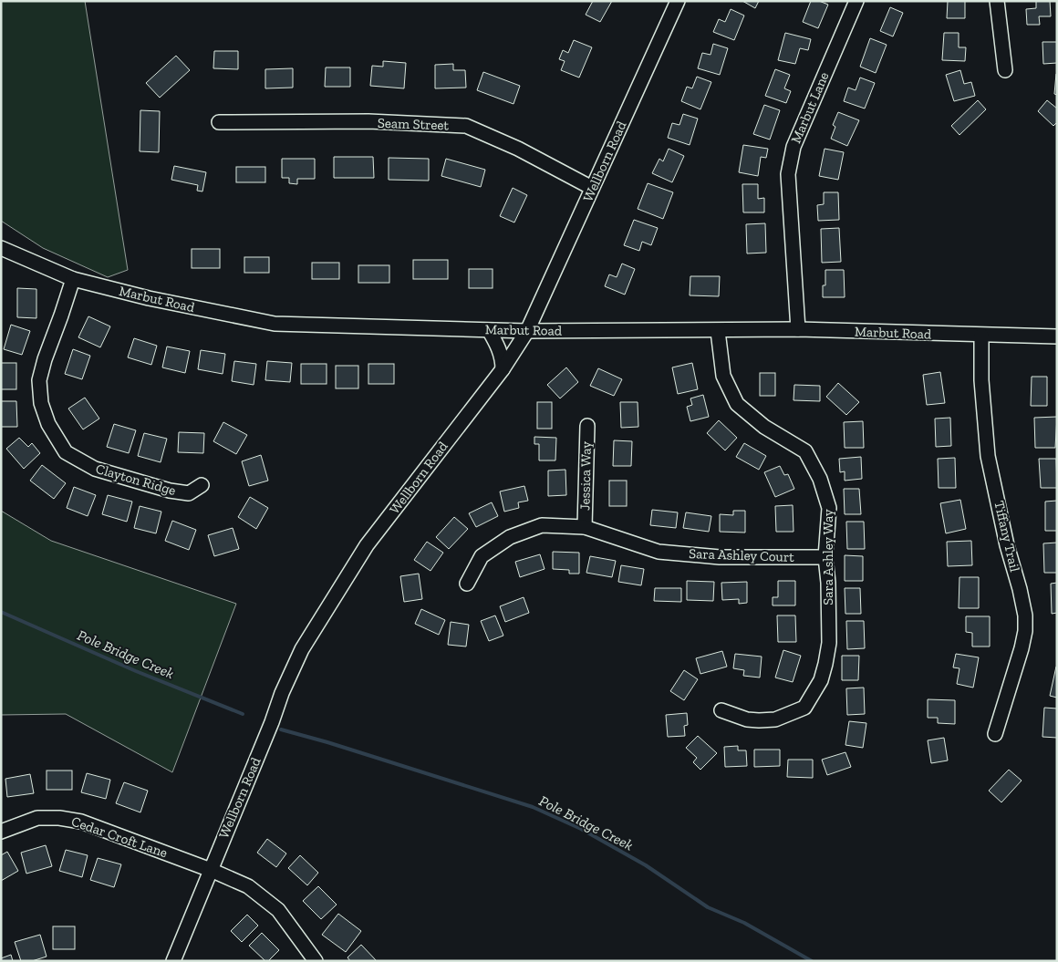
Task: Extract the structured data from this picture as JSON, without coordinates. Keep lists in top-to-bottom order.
{
  "streets": {
    "street": [
      "Marbut Lane",
      "Seam Street",
      "Wellborn Road",
      "Marbut Road",
      "Jessica Way",
      "Clayton Ridge",
      "Tiffany Trail",
      "Sara Ashley Court",
      "Sara Ashley Way",
      "Cedar Croft Lane"
    ]
  },
  "crossings": [
    ["Marbut Lane", "Marbut Road"],
    ["Seam Street", "Wellborn Road"],
    ["Wellborn Road", "Marbut Road"],
    ["Wellborn Road", "Cedar Croft Lane"],
    ["Marbut Road", "Clayton Ridge"],
    ["Marbut Road", "Tiffany Trail"],
    ["Marbut Road", "Sara Ashley Way"],
    ["Jessica Way", "Sara Ashley Court"],
    ["Sara Ashley Court", "Sara Ashley Way"]
  ],
  "water": ["Pole Bridge Creek"]
}
